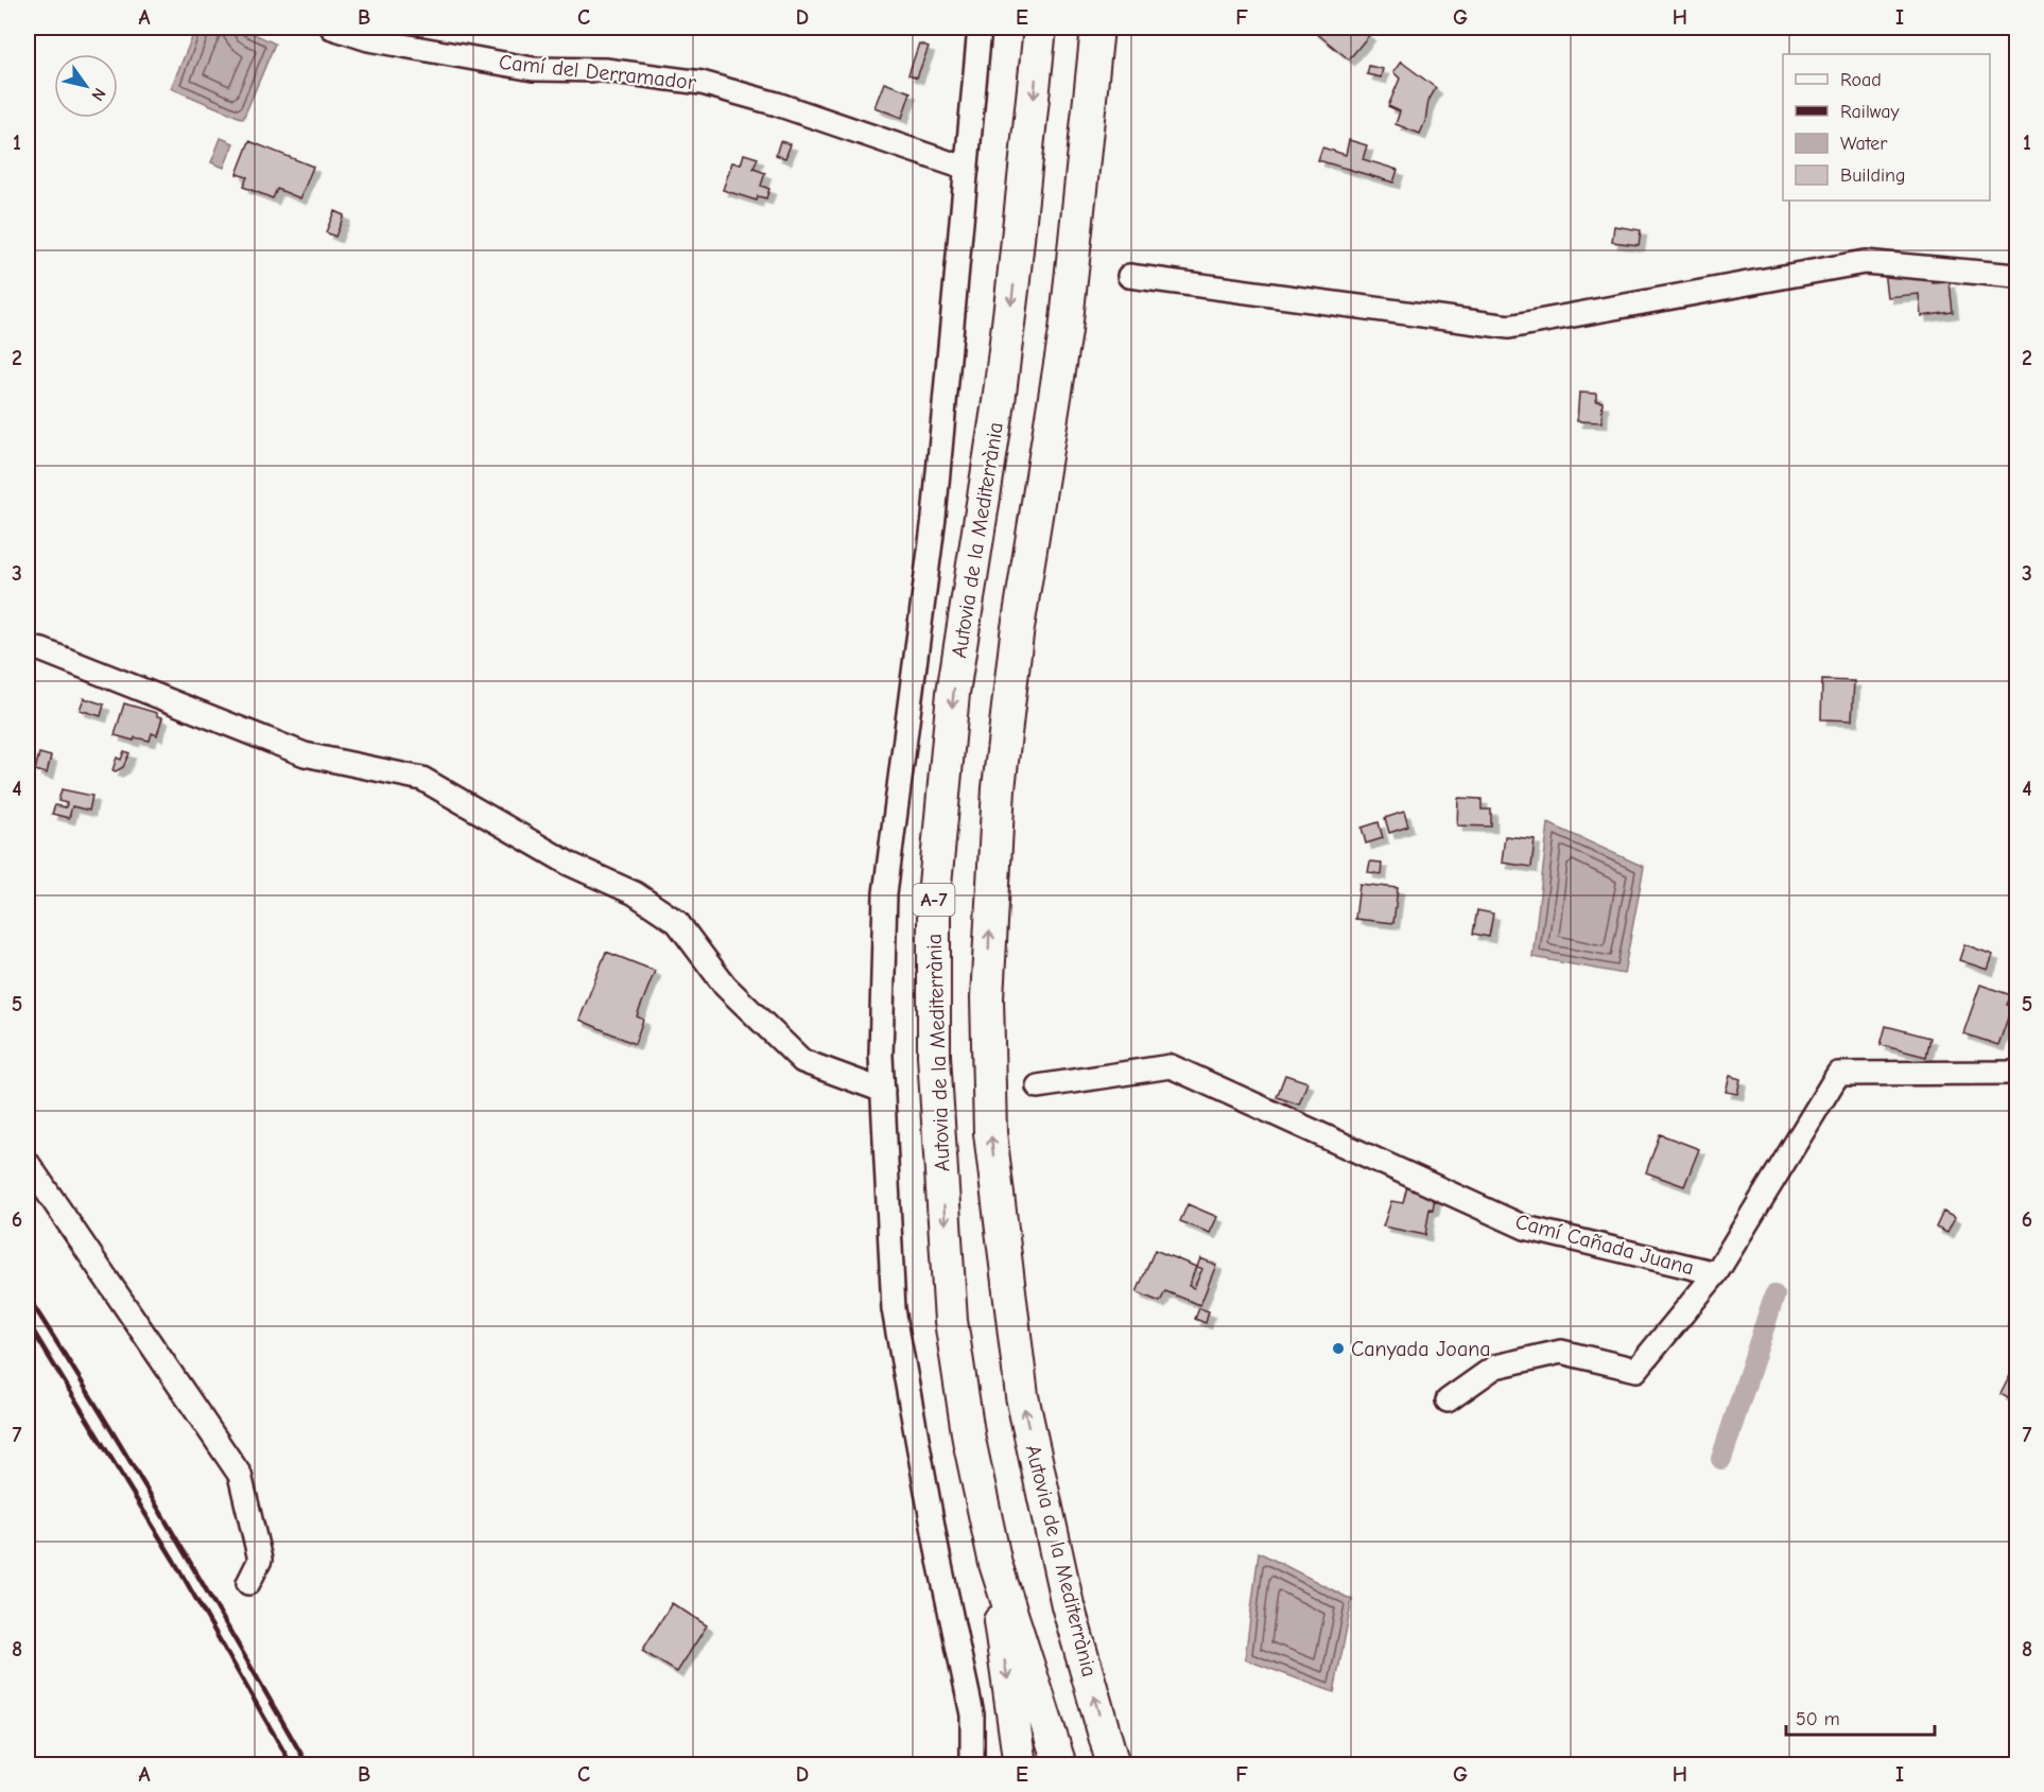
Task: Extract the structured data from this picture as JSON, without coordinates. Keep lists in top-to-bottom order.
{
  "streets": {
    "highway": ["Autovia de la Mediterrània", "A-7"],
    "street": ["Camí del Derramador", "Camí Cañada Juana"]
  },
  "places": ["Canyada Joana"],
  "legend": [
    "Road",
    "Railway",
    "Water",
    "Building"
  ],
  "scale_bar": "50 m",
  "north": "bottom right",
  "grid": {
    "columns": [
      "A",
      "B",
      "C",
      "D",
      "E",
      "F",
      "G",
      "H",
      "I"
    ],
    "rows": [
      "1",
      "2",
      "3",
      "4",
      "5",
      "6",
      "7",
      "8"
    ]
  }
}
